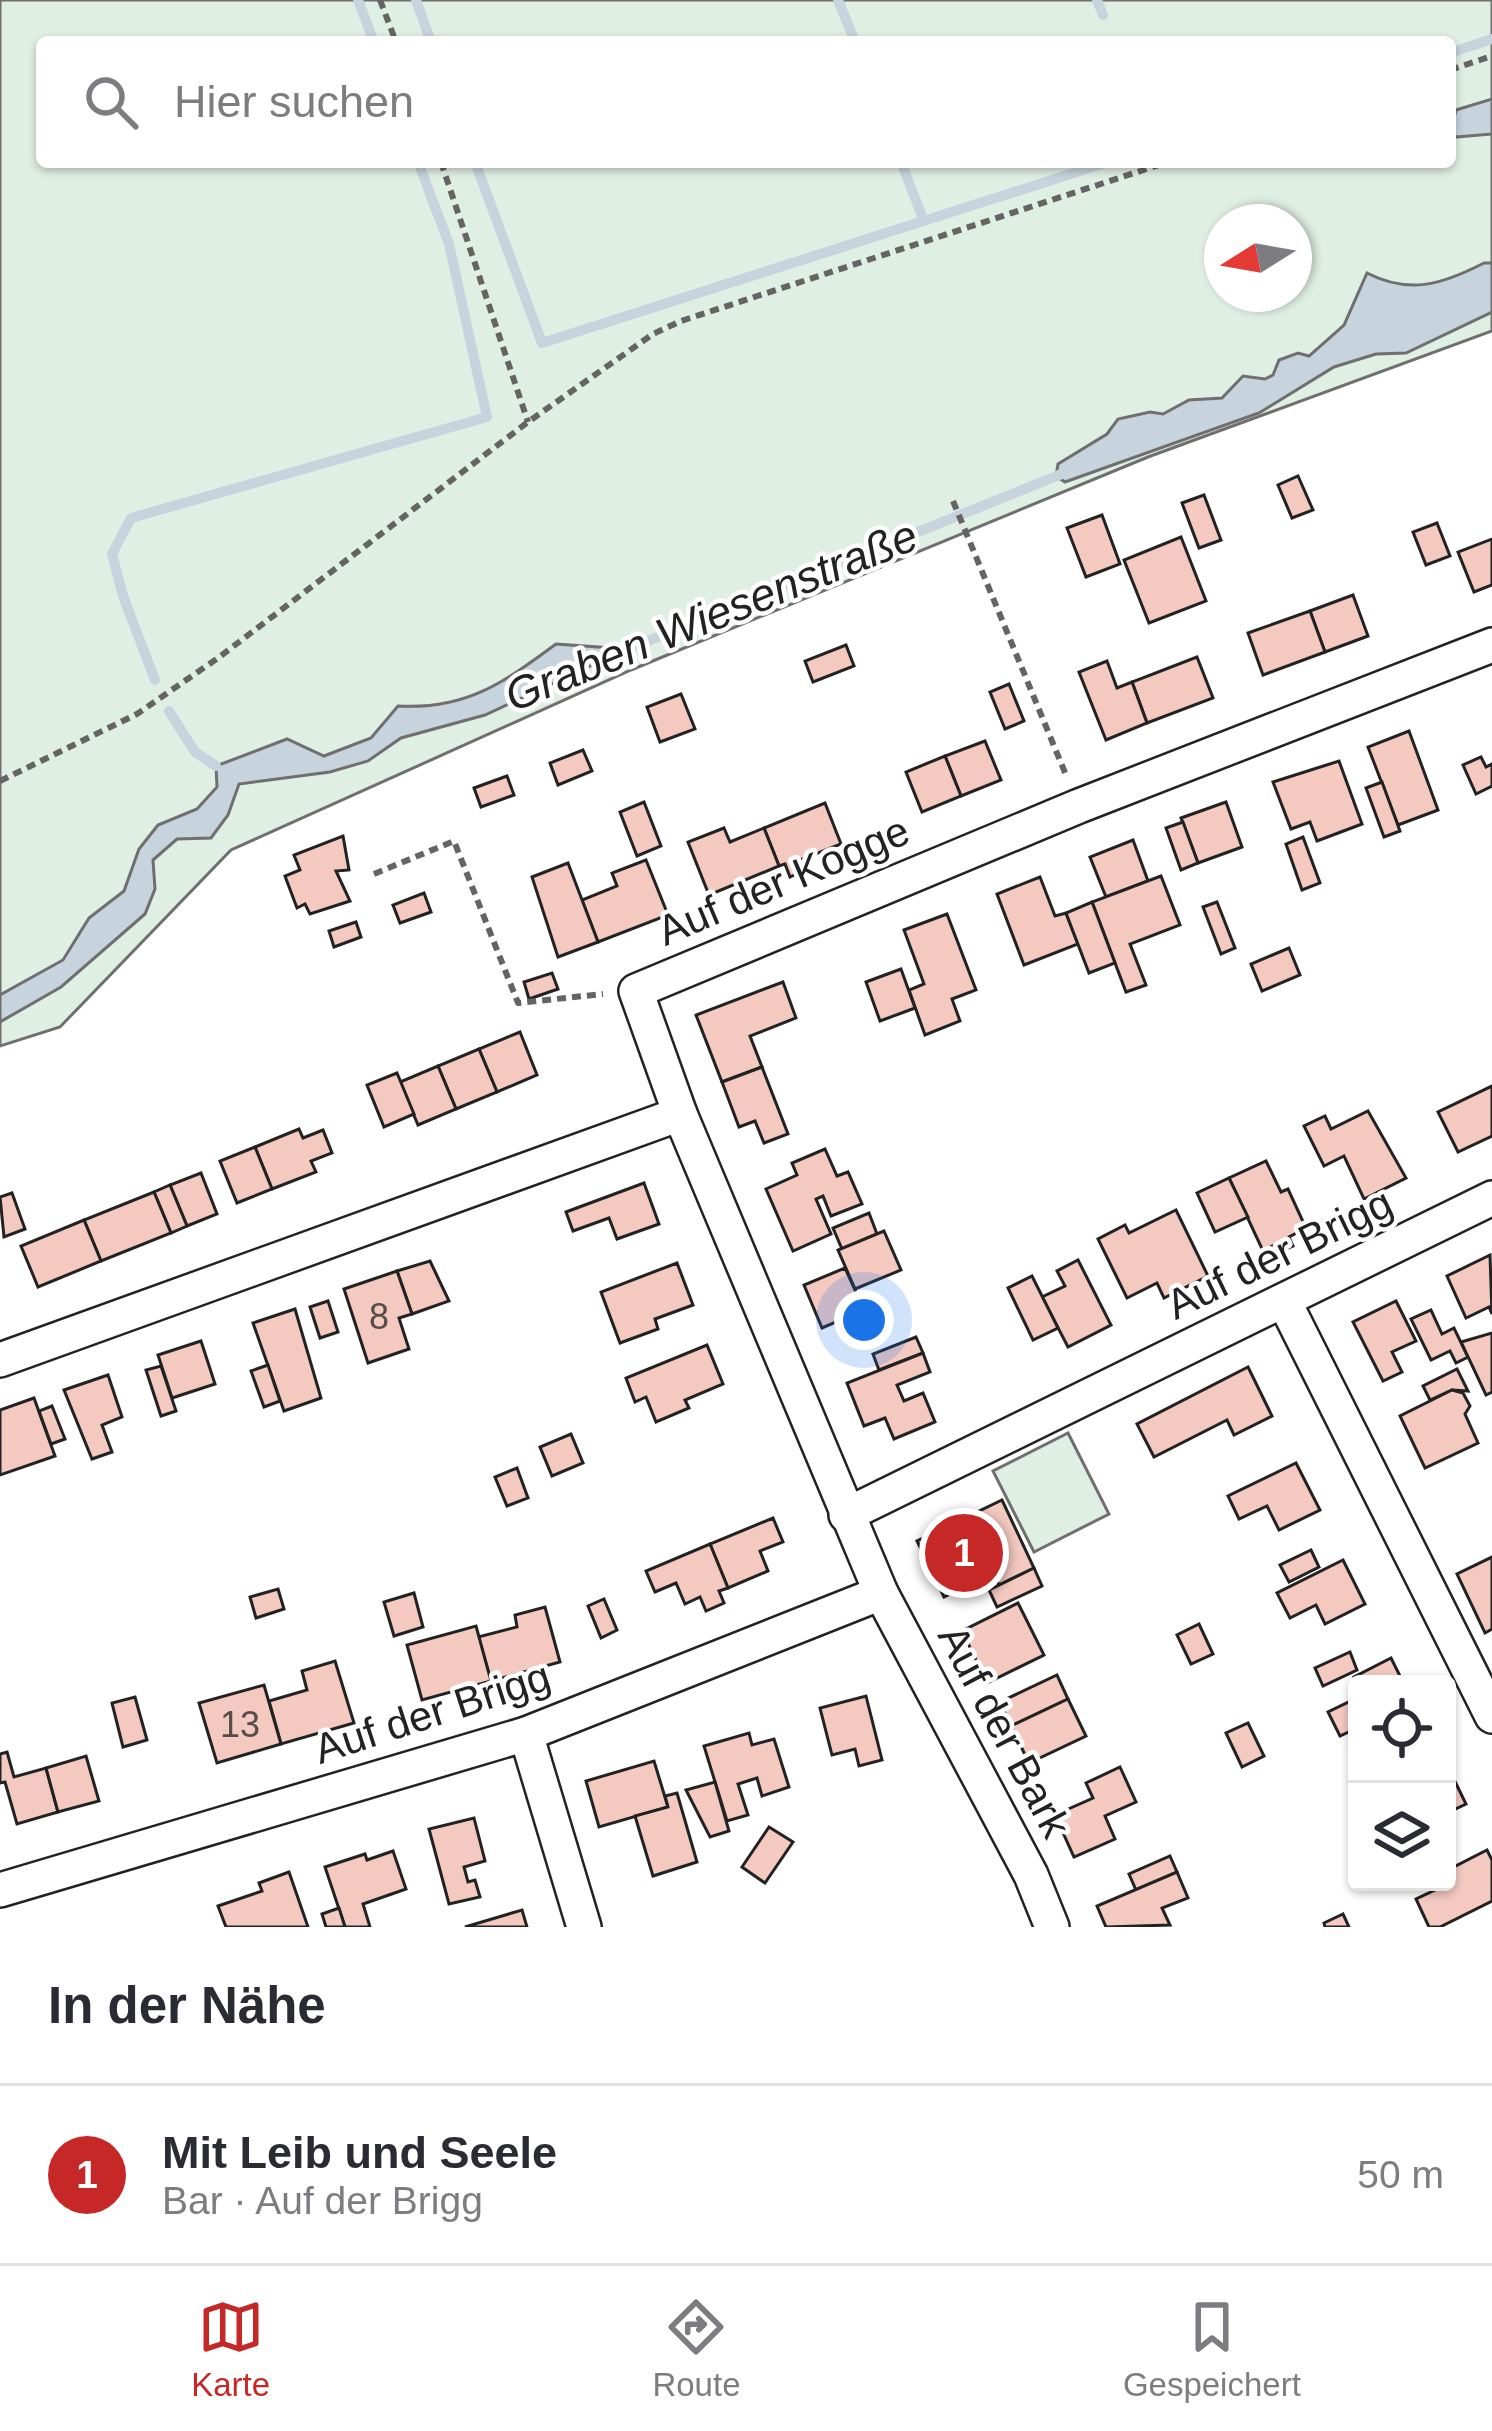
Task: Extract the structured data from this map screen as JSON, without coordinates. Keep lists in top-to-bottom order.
{
  "streets": {
    "street": ["Auf der Kogge", "Auf der Brigg", "Auf der Bark"]
  },
  "crossings": [
    ["Auf der Kogge", "Auf der Bark"],
    ["Auf der Brigg", "Auf der Bark"]
  ],
  "water": ["Graben Wiesenstraße"],
  "house_numbers": ["8", "13"],
  "north": "left",
  "page": {
    "search": "Hier suchen",
    "pins": "1",
    "heading": "In der Nähe",
    "list": [
      {
        "mark": "1",
        "name": "Mit Leib und Seele",
        "note": "Bar · Auf der Brigg",
        "value": "50 m"
      }
    ],
    "nav": ["Karte", "Route", "Gespeichert"]
  }
}
